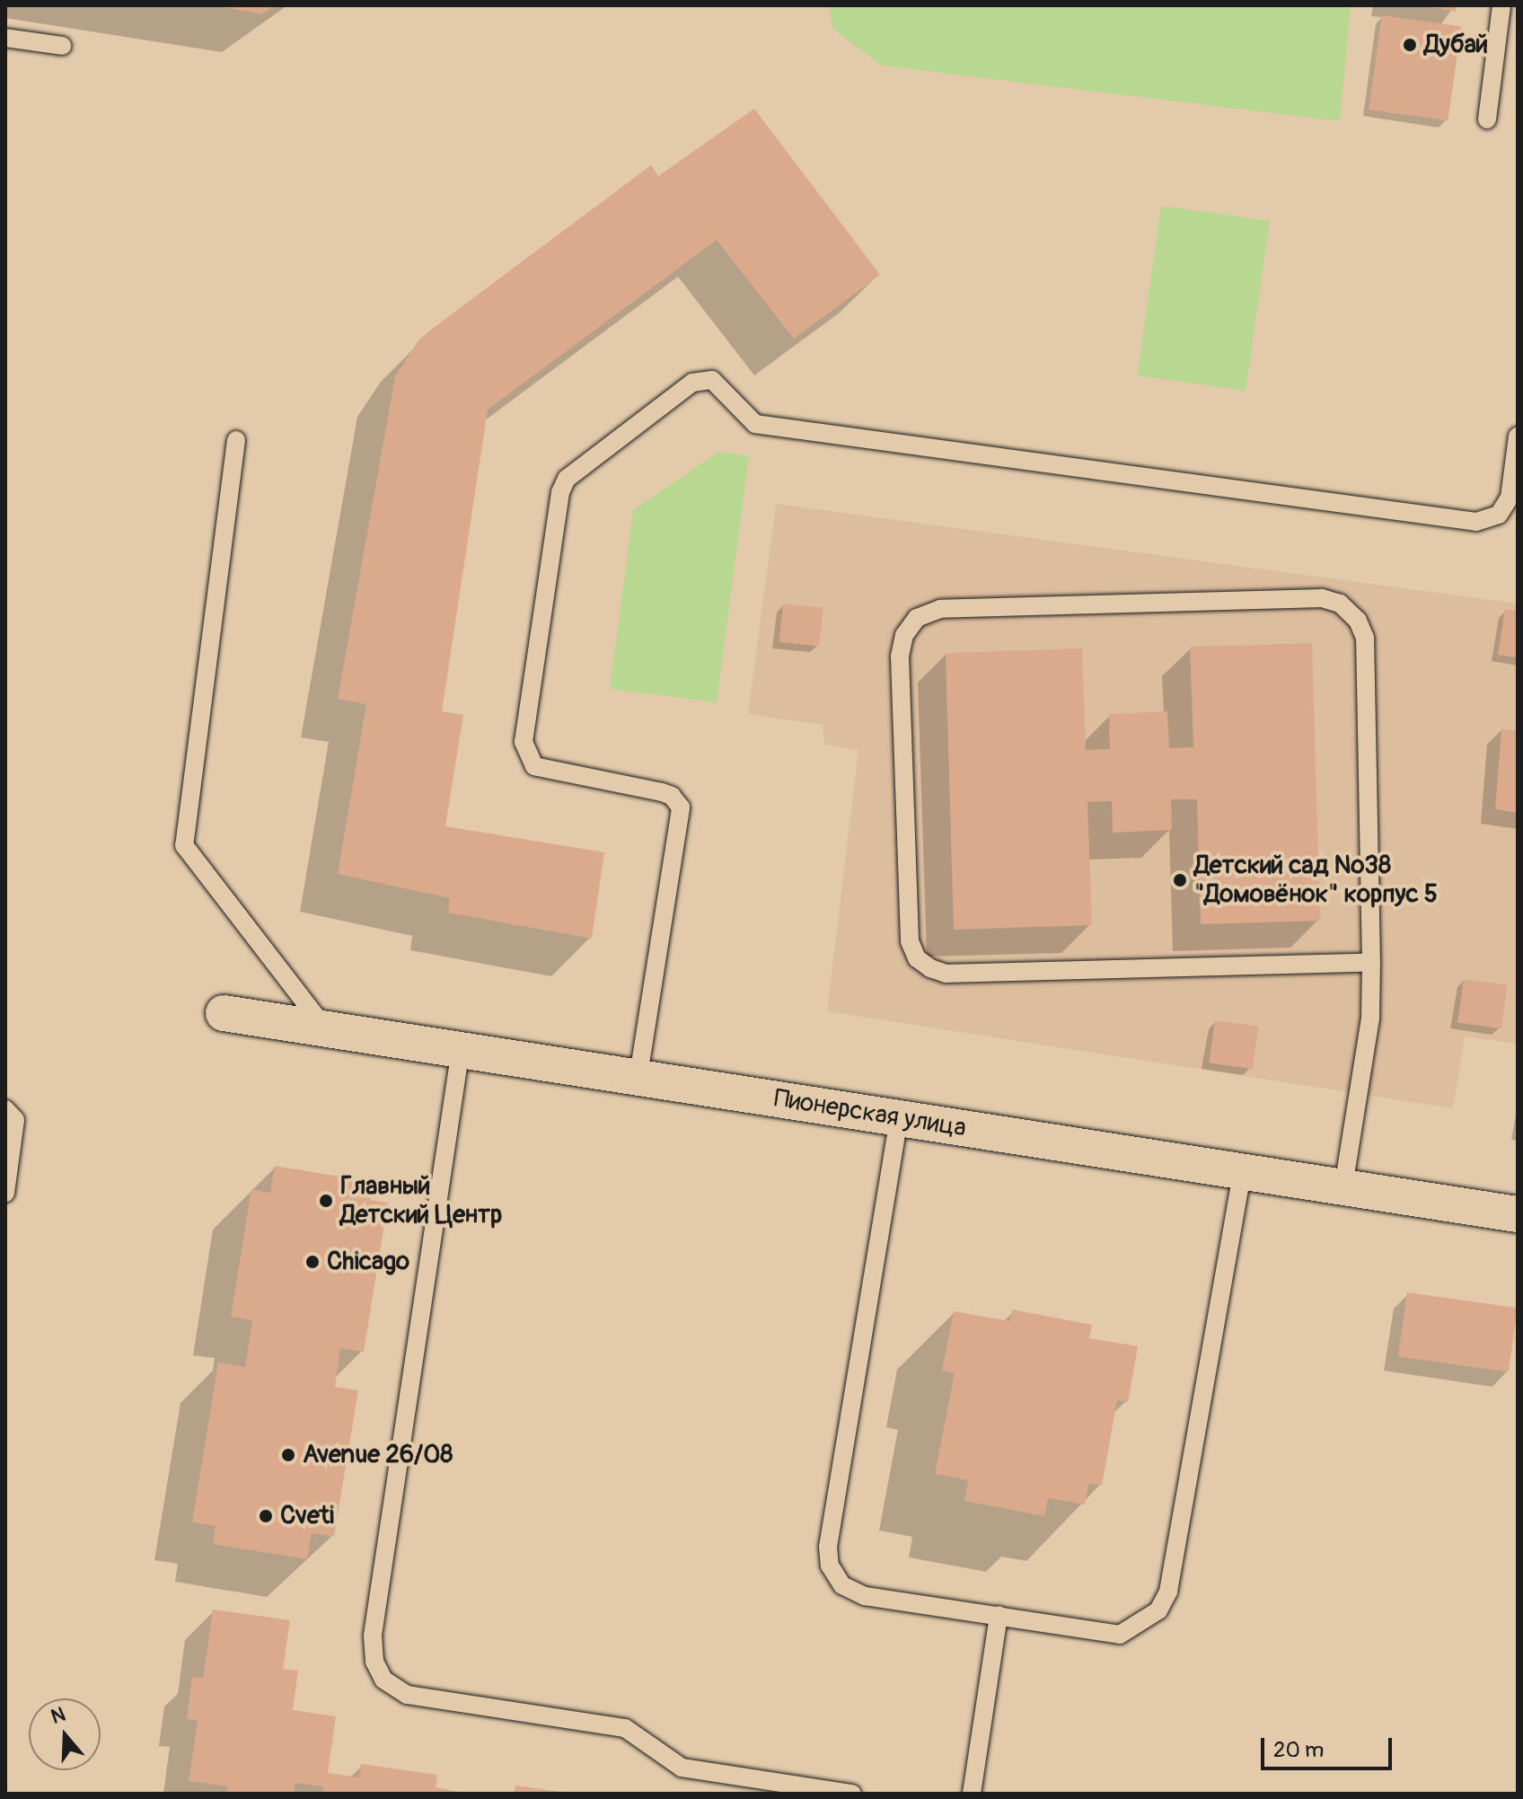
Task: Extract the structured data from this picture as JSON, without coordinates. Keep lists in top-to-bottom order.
{
  "streets": {
    "street": ["Пионерская улица"]
  },
  "places": [
    "Дубай",
    "Детский сад №38 \"Домовёнок\" корпус 5",
    "Главный Детский Центр",
    "Chicago",
    "Avenue 26/08",
    "Cveti"
  ],
  "scale_bar": "20 m",
  "north": "top"
}
